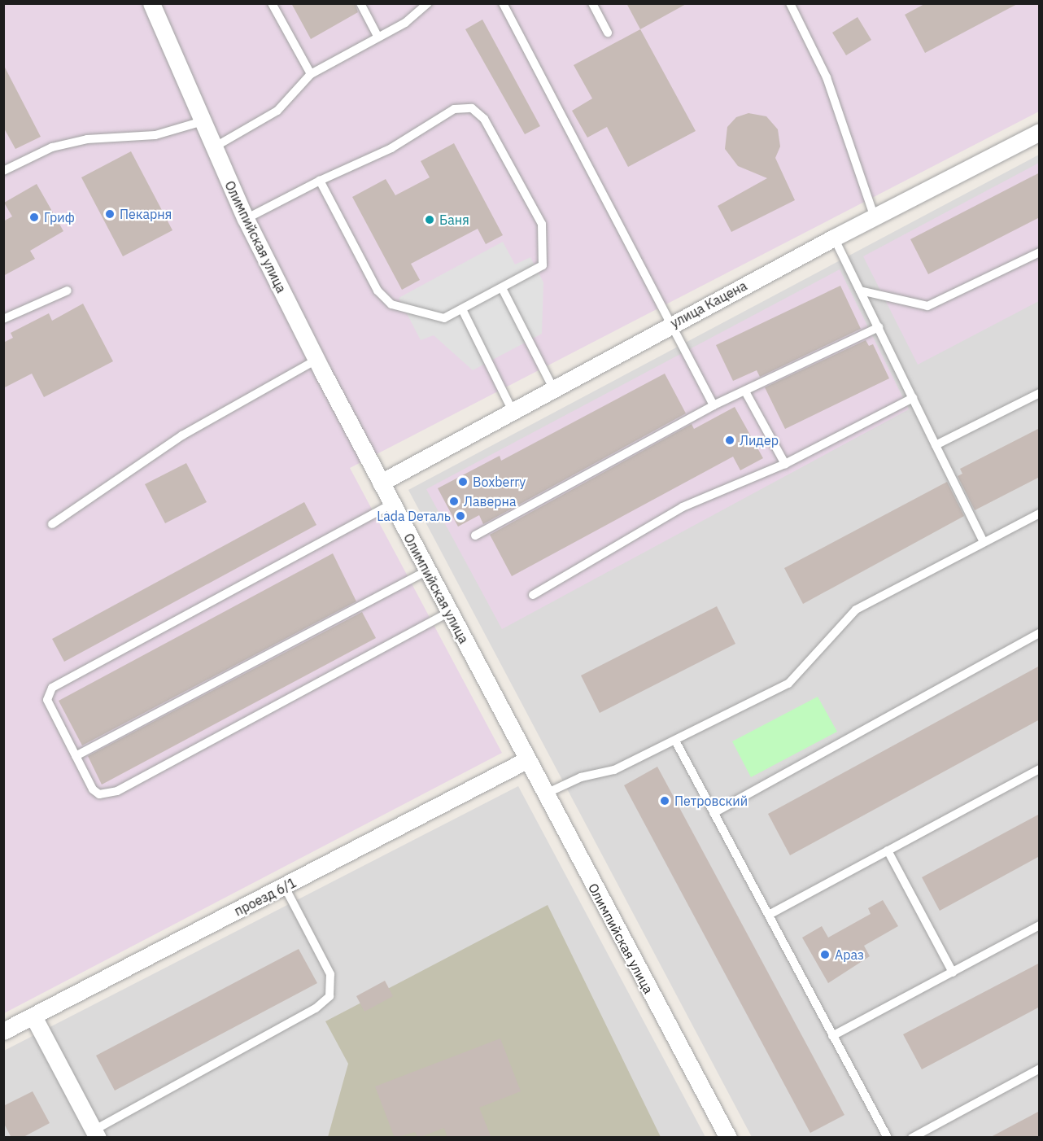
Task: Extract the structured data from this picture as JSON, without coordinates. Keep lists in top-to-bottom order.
{
  "streets": {
    "street": ["Олимпийская улица", "улица Кацена", "проезд 6/1"]
  },
  "crossings": [
    ["Олимпийская улица", "улица Кацена"],
    ["Олимпийская улица", "проезд 6/1"]
  ],
  "places": [
    "Пекарня",
    "Гриф",
    "Баня",
    "Лидер",
    "Boxberry",
    "Лаверна",
    "Lada Dеталь",
    "Петровский",
    "Араз"
  ]
}
